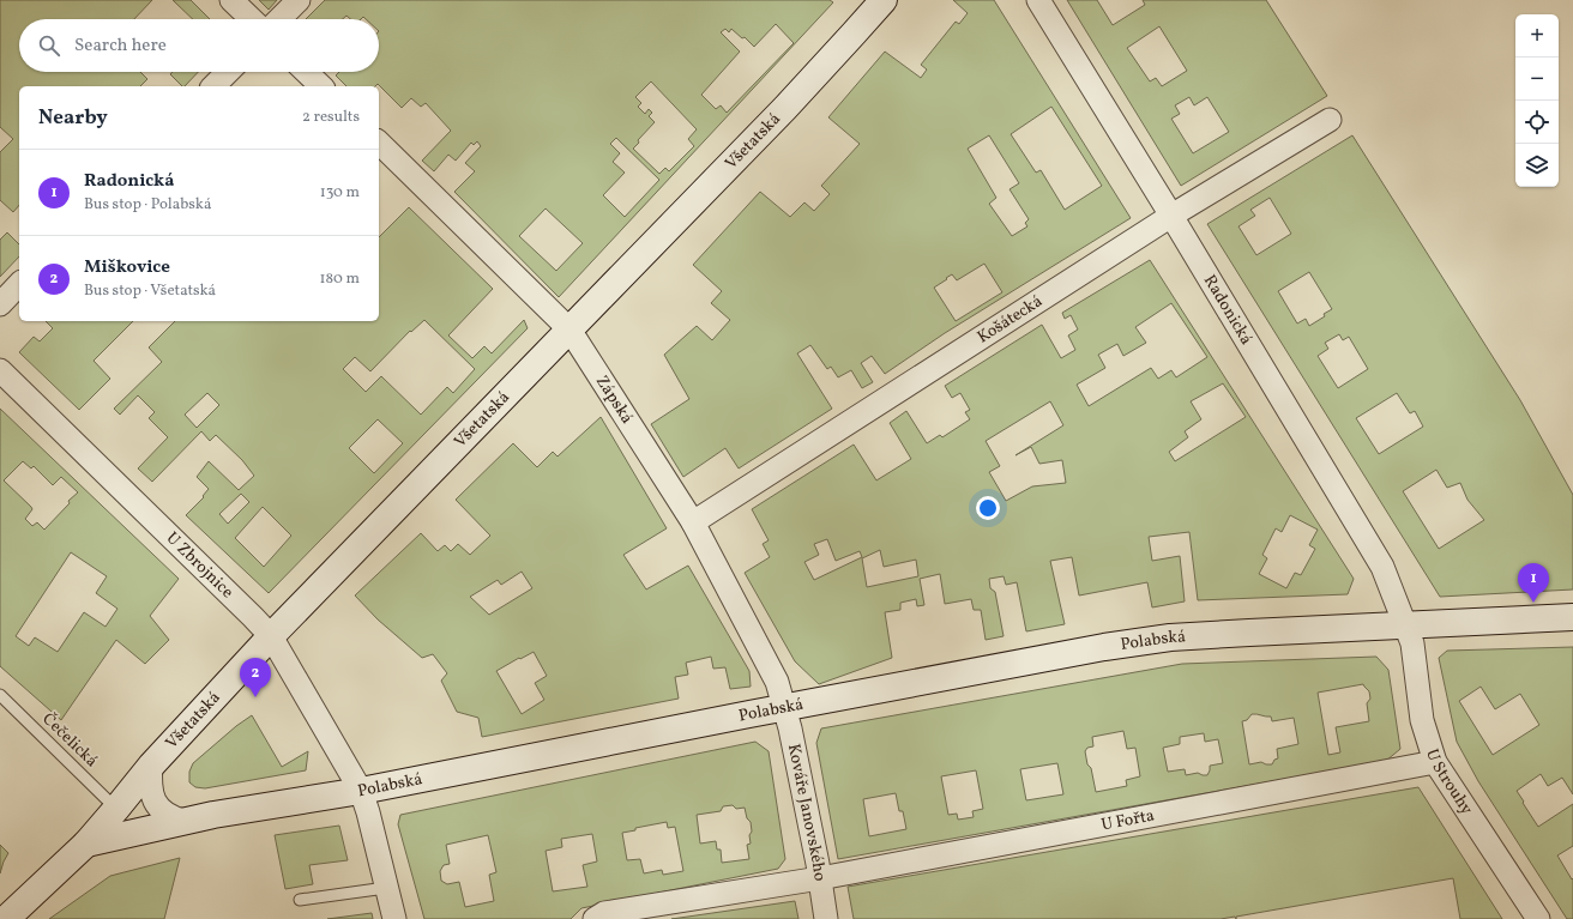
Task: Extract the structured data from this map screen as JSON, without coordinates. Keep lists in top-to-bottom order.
{
  "streets": {
    "street": [
      "Všetatská",
      "Radonická",
      "Košátecká",
      "Zápská",
      "U Zbrojnice",
      "Polabská",
      "U Strouhy",
      "Kováře Janovského",
      "U Fořta"
    ],
    "lane": ["Čečelická"]
  },
  "crossings": [
    ["Všetatská", "Zápská"],
    ["Všetatská", "U Zbrojnice"],
    ["Všetatská", "Polabská"],
    ["Všetatská", "Čečelická"],
    ["Radonická", "Košátecká"],
    ["Radonická", "Polabská"],
    ["Radonická", "U Strouhy"],
    ["Košátecká", "Zápská"],
    ["Zápská", "Polabská"],
    ["Zápská", "Kováře Janovského"],
    ["U Zbrojnice", "Polabská"],
    ["Polabská", "U Strouhy"],
    ["Polabská", "Kováře Janovského"],
    ["U Strouhy", "U Fořta"],
    ["Kováře Janovského", "U Fořta"]
  ],
  "page": {
    "map_buttons": ["+", "−"],
    "search": "Search here",
    "heading": ["Nearby", "2 results"],
    "list": [
      {
        "mark": "1",
        "name": "Radonická",
        "note": "Bus stop · Polabská",
        "value": "130 m"
      },
      {
        "mark": "2",
        "name": "Miškovice",
        "note": "Bus stop · Všetatská",
        "value": "180 m"
      }
    ],
    "pins": ["1", "2"]
  }
}
